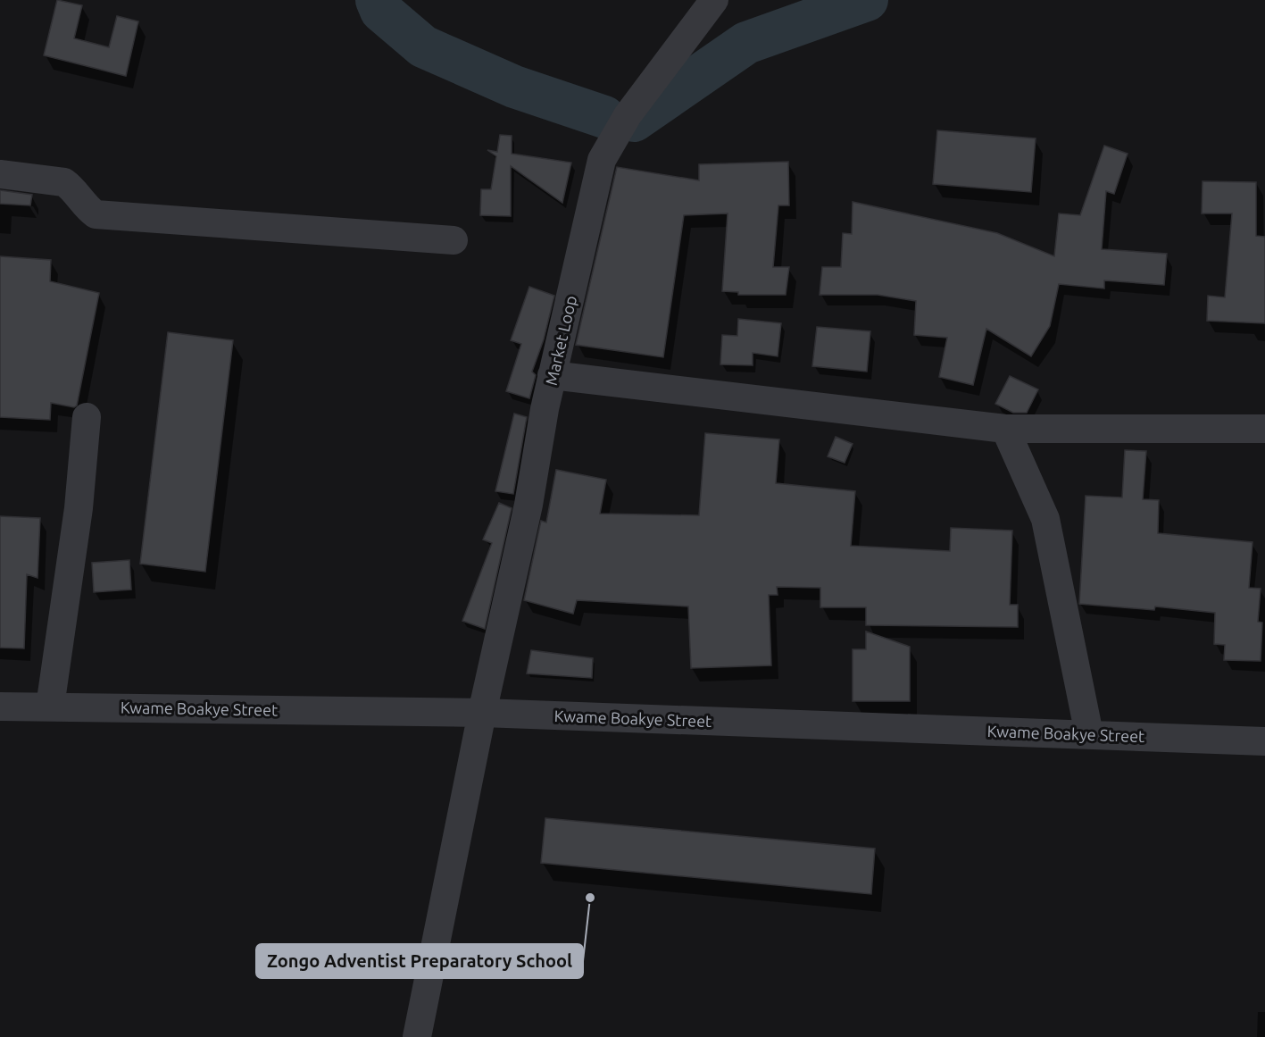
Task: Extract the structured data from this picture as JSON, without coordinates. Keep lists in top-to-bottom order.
{
  "streets": {
    "street": ["Market Loop", "Kwame Boakye Street"]
  },
  "crossings": [
    ["Market Loop", "Kwame Boakye Street"]
  ],
  "places": ["Zongo Adventist Preparatory School"]
}
